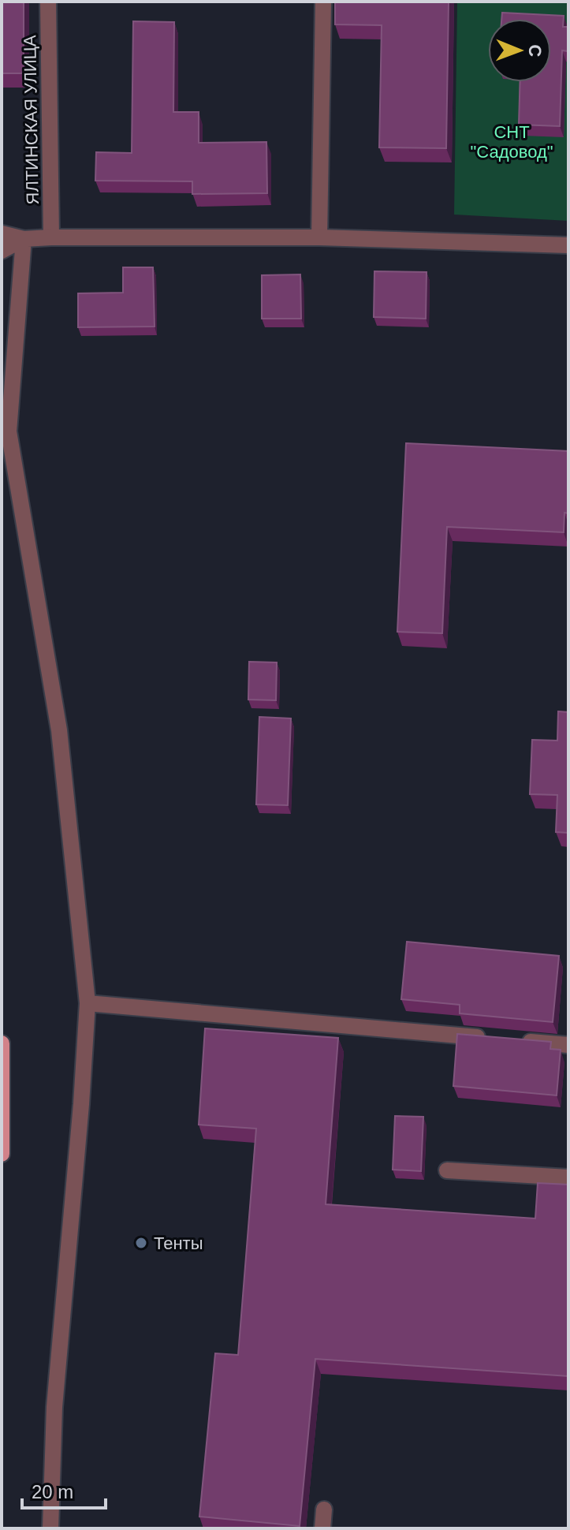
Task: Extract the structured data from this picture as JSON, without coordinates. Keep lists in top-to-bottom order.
{
  "streets": {
    "street": ["ЯЛТИНСКАЯ УЛИЦА"]
  },
  "parks": ["СНТ \"Садовод\""],
  "places": ["Тенты"],
  "scale_bar": "20 m",
  "north": "right"
}
